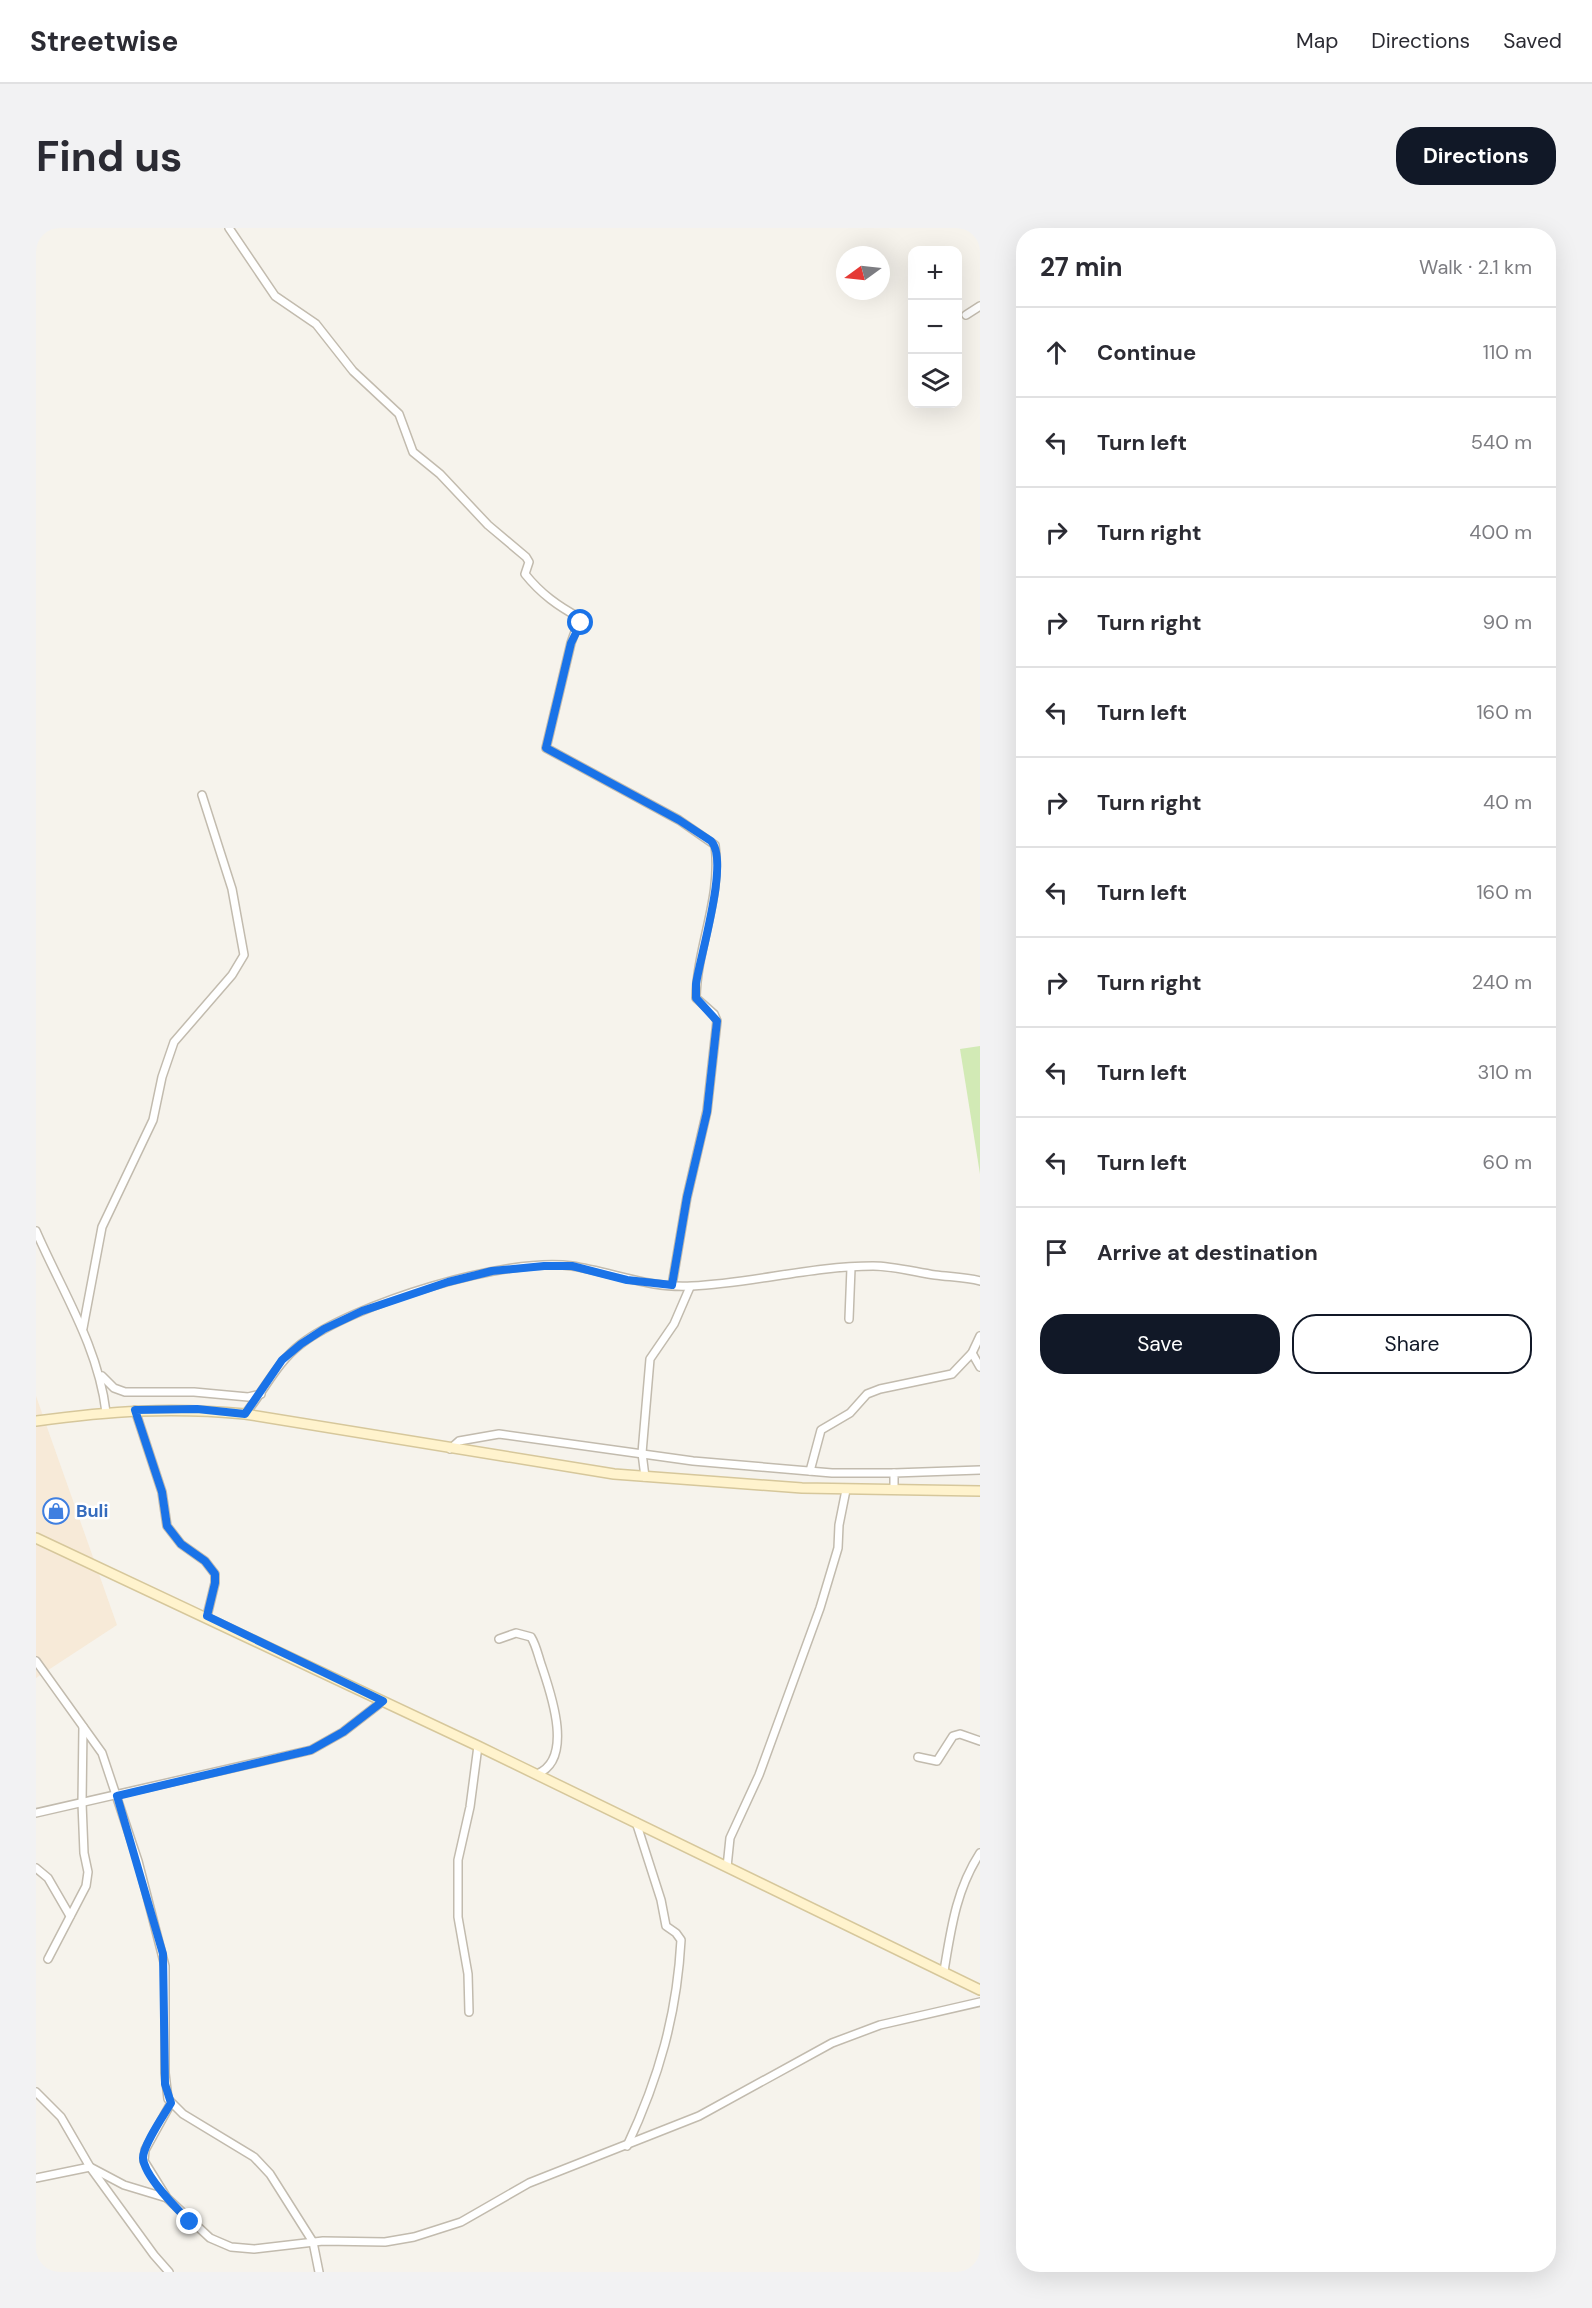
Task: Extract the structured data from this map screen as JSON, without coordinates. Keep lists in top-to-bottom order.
{
  "places": {
    "shop": ["Buli"]
  },
  "north": "left",
  "page": {
    "header": "Streetwise",
    "nav": ["Map", "Directions", "Saved"],
    "buttons": [
      "Directions",
      ["Save", "Share"]
    ],
    "title": "Find us",
    "heading": ["27 min", "Walk · 2.1 km"],
    "map_buttons": ["+", "−"],
    "list": [
      ["Continue", "110 m"],
      ["Turn left", "540 m"],
      ["Turn right", "400 m"],
      ["Turn right", "90 m"],
      ["Turn left", "160 m"],
      ["Turn right", "40 m"],
      ["Turn left", "160 m"],
      ["Turn right", "240 m"],
      ["Turn left", "310 m"],
      ["Turn left", "60 m"],
      "Arrive at destination"
    ]
  }
}
